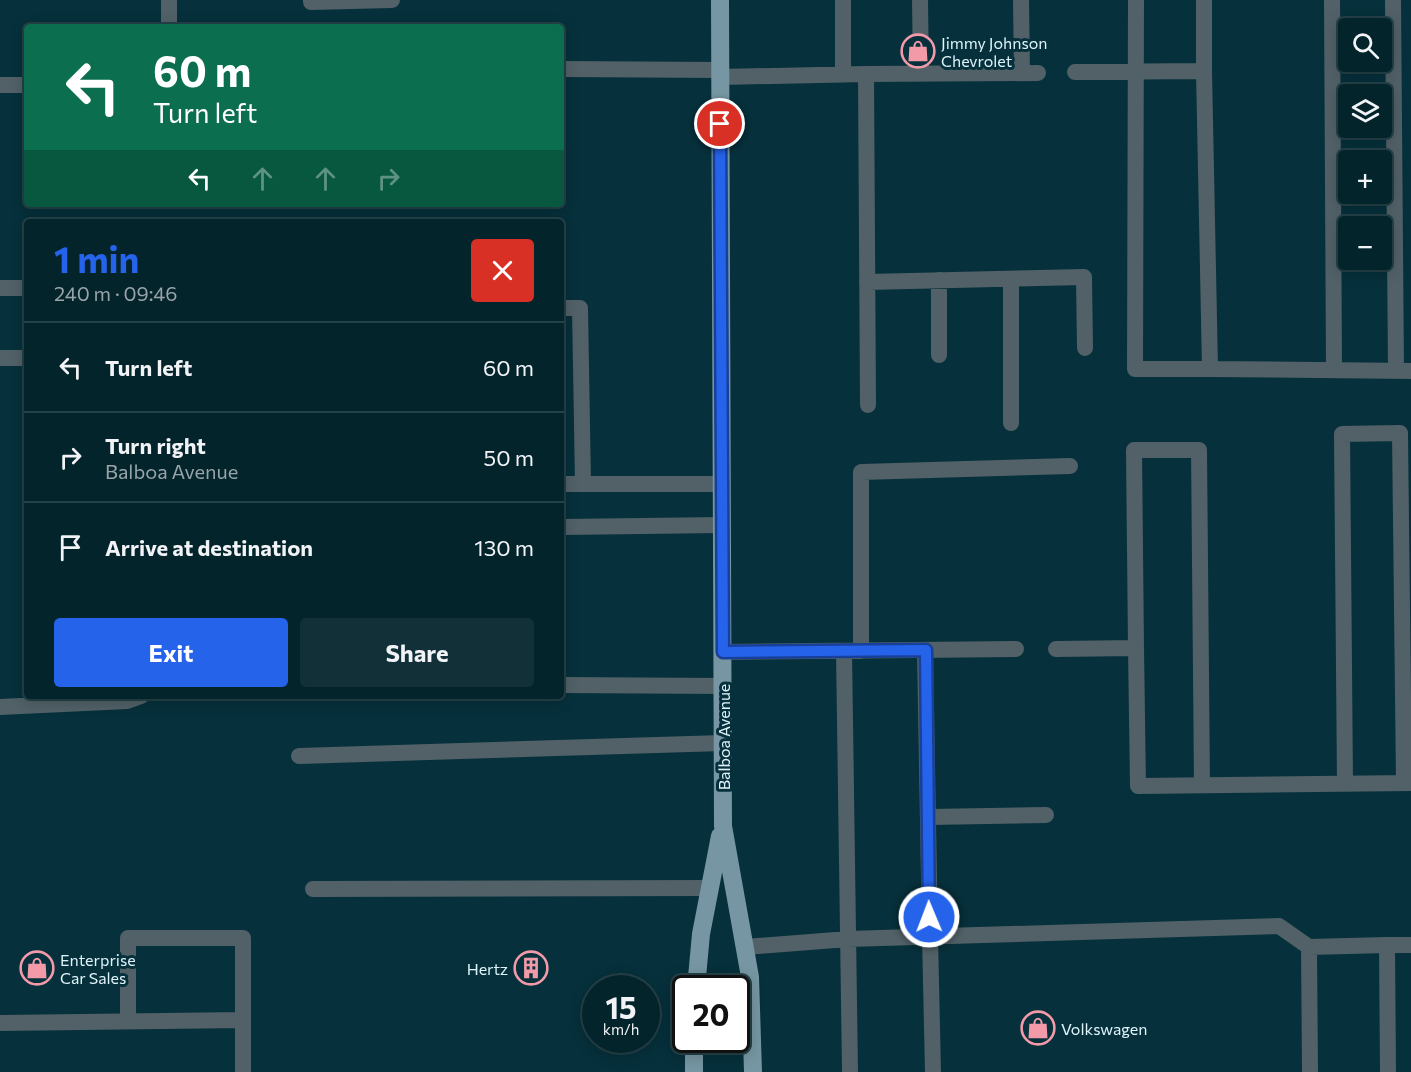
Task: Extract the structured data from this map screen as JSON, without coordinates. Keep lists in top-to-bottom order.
{
  "streets": {
    "main road": ["Balboa Avenue"]
  },
  "places": {
    "shop": ["Jimmy Johnson Chevrolet", "Enterprise Car Sales", "Volkswagen"],
    "building": ["Hertz"]
  },
  "page": {
    "map_buttons": ["+", "−"],
    "turn": ["60 m", "Turn left"],
    "heading": ["1 min", "240 m · 09:46"],
    "list": [
      {
        "name": "Turn left",
        "value": "60 m"
      },
      {
        "name": "Turn right",
        "note": "Balboa Avenue",
        "value": "50 m"
      },
      {
        "name": "Arrive at destination",
        "value": "130 m"
      }
    ],
    "buttons": ["Exit", "Share"],
    "speed": "15 km/h",
    "limit": "20"
  }
}
